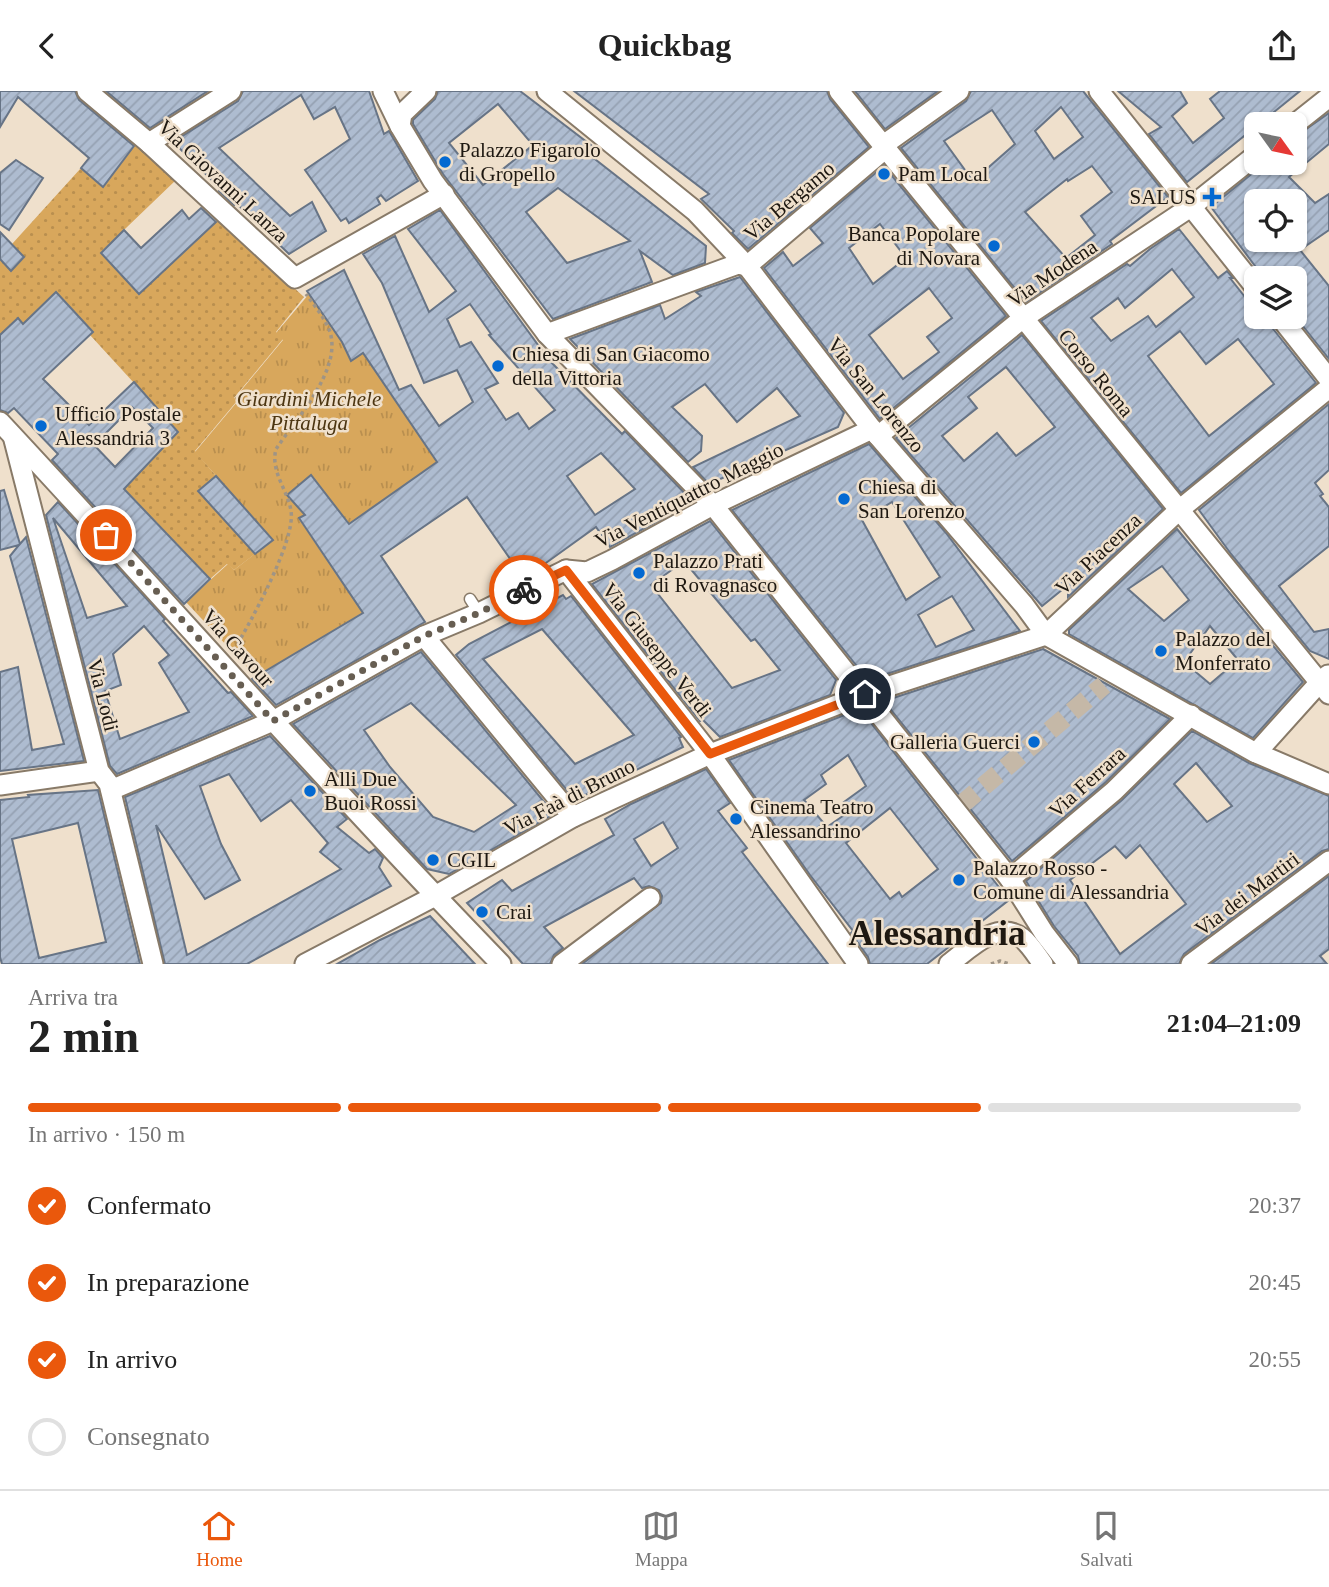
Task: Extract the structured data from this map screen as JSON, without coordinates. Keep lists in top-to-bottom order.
{
  "streets": {
    "street": [
      "Via Giovanni Lanza",
      "Via Bergamo",
      "Via Modena",
      "Corso Roma",
      "Via San Lorenzo",
      "Via Ventiquattro Maggio",
      "Via Piacenza",
      "Via Cavour",
      "Via Giuseppe Verdi",
      "Via Lodi",
      "Via Ferrara",
      "Via Faà di Bruno",
      "Via dei Martiri"
    ]
  },
  "crossings": [
    ["Via Bergamo", "Corso Roma"],
    ["Via Bergamo", "Via San Lorenzo"],
    ["Via Modena", "Corso Roma"],
    ["Via Modena", "Via San Lorenzo"],
    ["Via Modena", "Via Ventiquattro Maggio"],
    ["Corso Roma", "Via Piacenza"],
    ["Via San Lorenzo", "Via Ventiquattro Maggio"],
    ["Via San Lorenzo", "Via Piacenza"],
    ["Via San Lorenzo", "Via Ferrara"],
    ["Via Ventiquattro Maggio", "Via Cavour"],
    ["Via Ventiquattro Maggio", "Via Giuseppe Verdi"],
    ["Via Ventiquattro Maggio", "Via Lodi"],
    ["Via Piacenza", "Via Faà di Bruno"],
    ["Via Cavour", "Via Lodi"],
    ["Via Cavour", "Via Faà di Bruno"],
    ["Via Giuseppe Verdi", "Via Faà di Bruno"]
  ],
  "districts": ["Alessandria"],
  "parks": ["Giardini Michele Pittaluga"],
  "places": {
    "other": [
      "Palazzo Figarolo di Gropello",
      "Pam Local",
      "Banca Popolare di Novara",
      "Chiesa di San Giacomo della Vittoria",
      "Ufficio Postale Alessandria 3",
      "Chiesa di San Lorenzo",
      "Palazzo Prati di Rovagnasco",
      "Palazzo del Monferrato",
      "Galleria Guerci",
      "Alli Due Buoi Rossi",
      "Cinema Teatro Alessandrino",
      "CGIL",
      "Palazzo Rosso - Comune di Alessandria",
      "Crai"
    ],
    "health": ["SALUS"]
  },
  "north": "bottom right",
  "page": {
    "header": "Quickbag",
    "heading": ["2 min", "Arriva tra", "21:04–21:09"],
    "bar": "In arrivo · 150 m",
    "list": [
      ["Confermato", "20:37"],
      ["In preparazione", "20:45"],
      ["In arrivo", "20:55"],
      "Consegnato"
    ],
    "tabs": ["Home", "Mappa", "Salvati"]
  }
}
